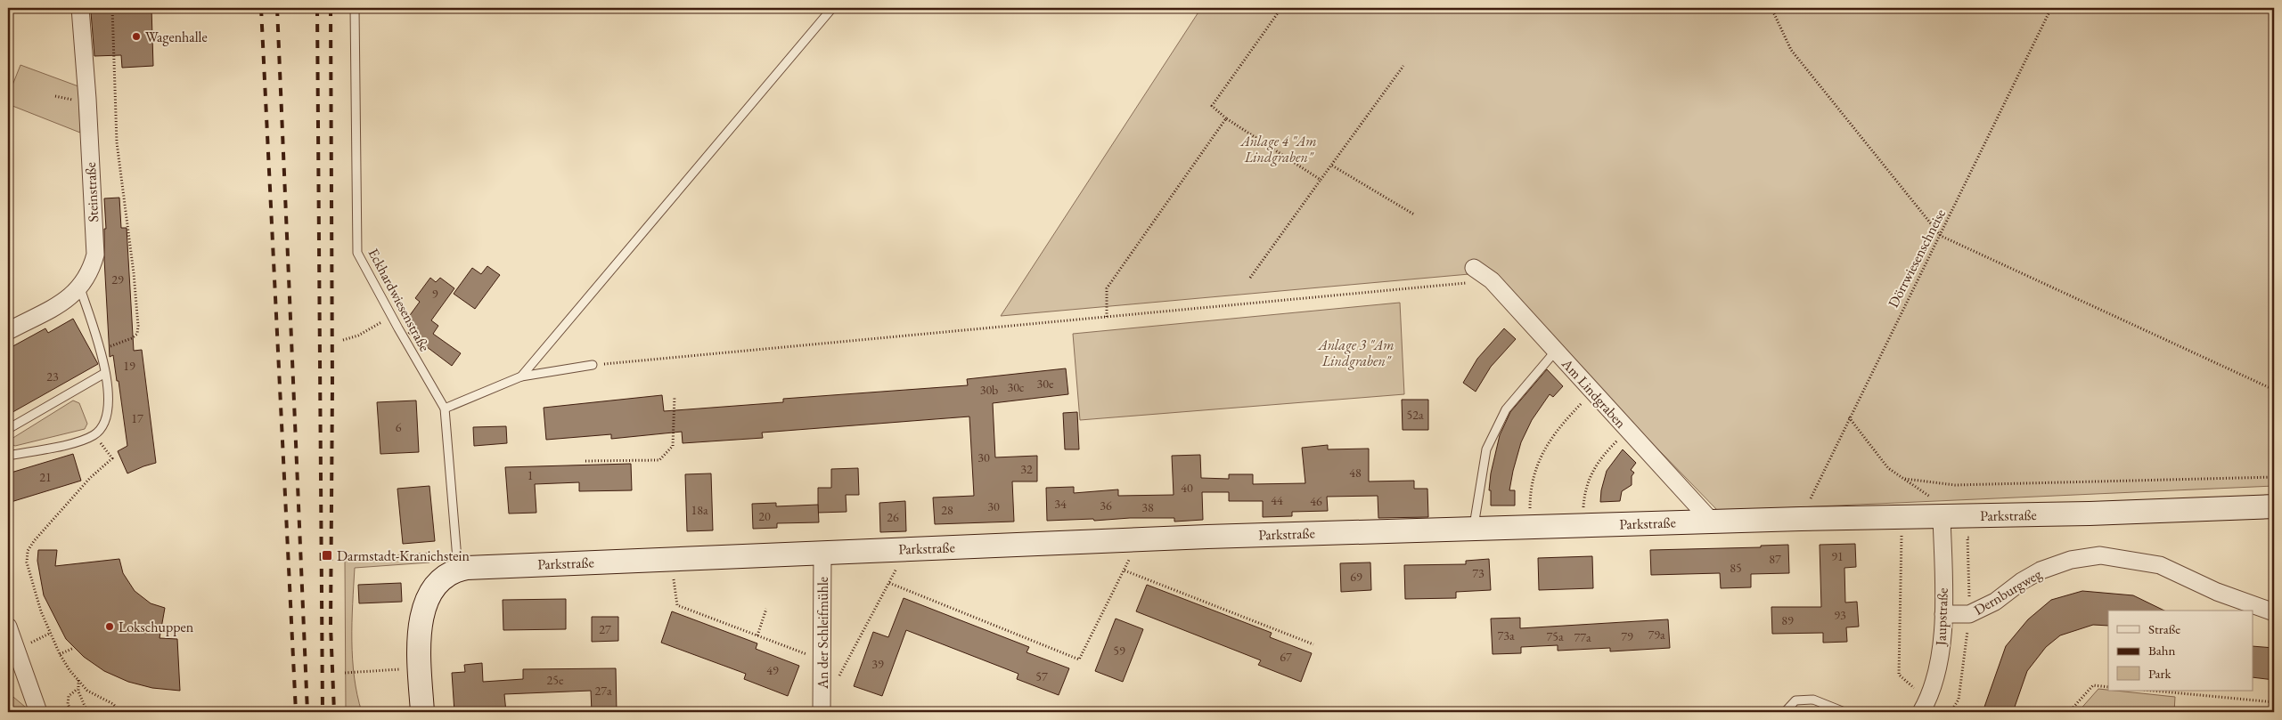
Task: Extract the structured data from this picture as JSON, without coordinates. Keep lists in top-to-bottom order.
{
  "streets": {
    "street": [
      "Steinstraße",
      "Am Lindgraben",
      "Parkstraße",
      "Dernburgweg",
      "Jaupstraße",
      "An der Schleifmühle"
    ],
    "lane": ["Eckhardwiesenstraße"],
    "path": ["Dörrwiesenschneise"]
  },
  "crossings": [
    ["Dörrwiesenschneise", "Parkstraße"],
    ["Eckhardwiesenstraße", "Parkstraße"],
    ["Am Lindgraben", "Parkstraße"],
    ["Parkstraße", "Jaupstraße"],
    ["Parkstraße", "An der Schleifmühle"],
    ["Dernburgweg", "Jaupstraße"]
  ],
  "parks": ["Anlage 4 \"Am Lindgraben\"", "Anlage 3 \"Am Lindgraben\""],
  "places": {
    "other": ["Wagenhalle", "Lokschuppen"],
    "transit": ["Darmstadt-Kranichstein"]
  },
  "house_numbers": [
    "29",
    "9",
    "19",
    "23",
    "30e",
    "30c",
    "30b",
    "52a",
    "17",
    "6",
    "30",
    "32",
    "48",
    "1",
    "21",
    "40",
    "44",
    "46",
    "34",
    "36",
    "30",
    "38",
    "18a",
    "28",
    "20",
    "26",
    "91",
    "87",
    "85",
    "73",
    "69",
    "93",
    "89",
    "27",
    "79a",
    "73a",
    "75a",
    "79",
    "77a",
    "59",
    "67",
    "39",
    "49",
    "57",
    "25e",
    "27a"
  ],
  "legend": ["Straße", "Bahn", "Park"]
}
